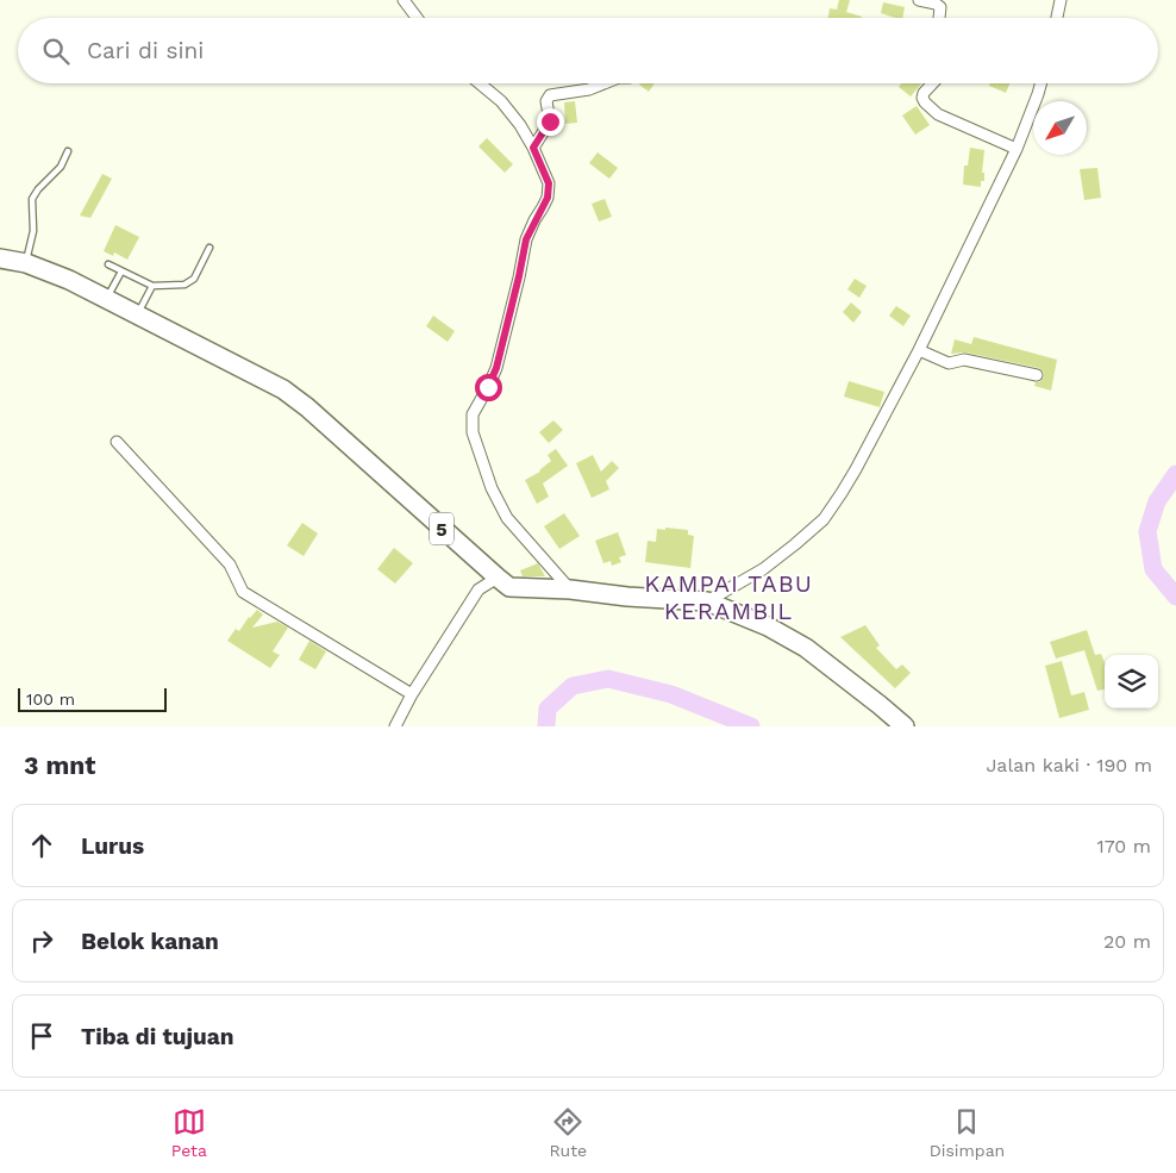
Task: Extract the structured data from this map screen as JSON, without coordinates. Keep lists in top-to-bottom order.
{
  "streets": {
    "highway": ["5"]
  },
  "districts": ["KAMPAI TABU KERAMBIL"],
  "scale_bar": "100 m",
  "north": "bottom left",
  "page": {
    "search": "Cari di sini",
    "scale": "100 m",
    "heading": ["3 mnt", "Jalan kaki · 190 m"],
    "list": [
      ["Lurus", "170 m"],
      ["Belok kanan", "20 m"],
      "Tiba di tujuan"
    ],
    "nav": ["Peta", "Rute", "Disimpan"]
  }
}
